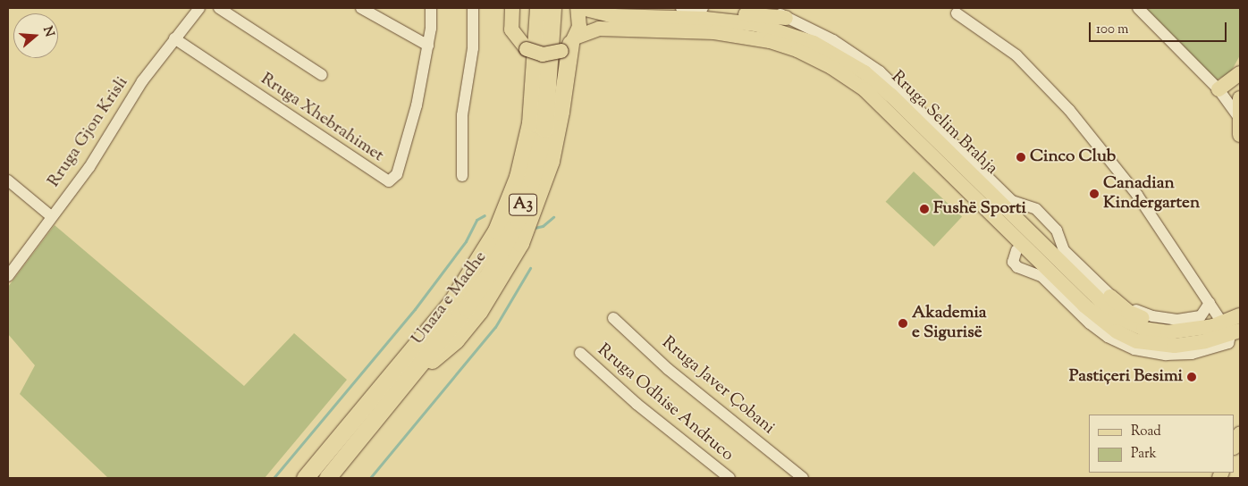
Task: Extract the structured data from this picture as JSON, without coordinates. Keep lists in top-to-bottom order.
{
  "streets": {
    "highway": ["A3", "Unaza e Madhe"],
    "main road": ["Rruga Selim Brahja"],
    "street": [
      "Rruga Xhebrahimet",
      "Rruga Gjon Krisli",
      "Rruga Javer Çobani",
      "Rruga Odhise Andruco"
    ]
  },
  "crossings": [
    ["Rruga Xhebrahimet", "Rruga Gjon Krisli"]
  ],
  "places": [
    "Cinco Club",
    "Canadian Kindergarten",
    "Fushë Sporti",
    "Akademia e Sigurisë",
    "Pastiçeri Besimi"
  ],
  "legend": ["Road", "Park"],
  "scale_bar": "100 m",
  "north": "right"
}
